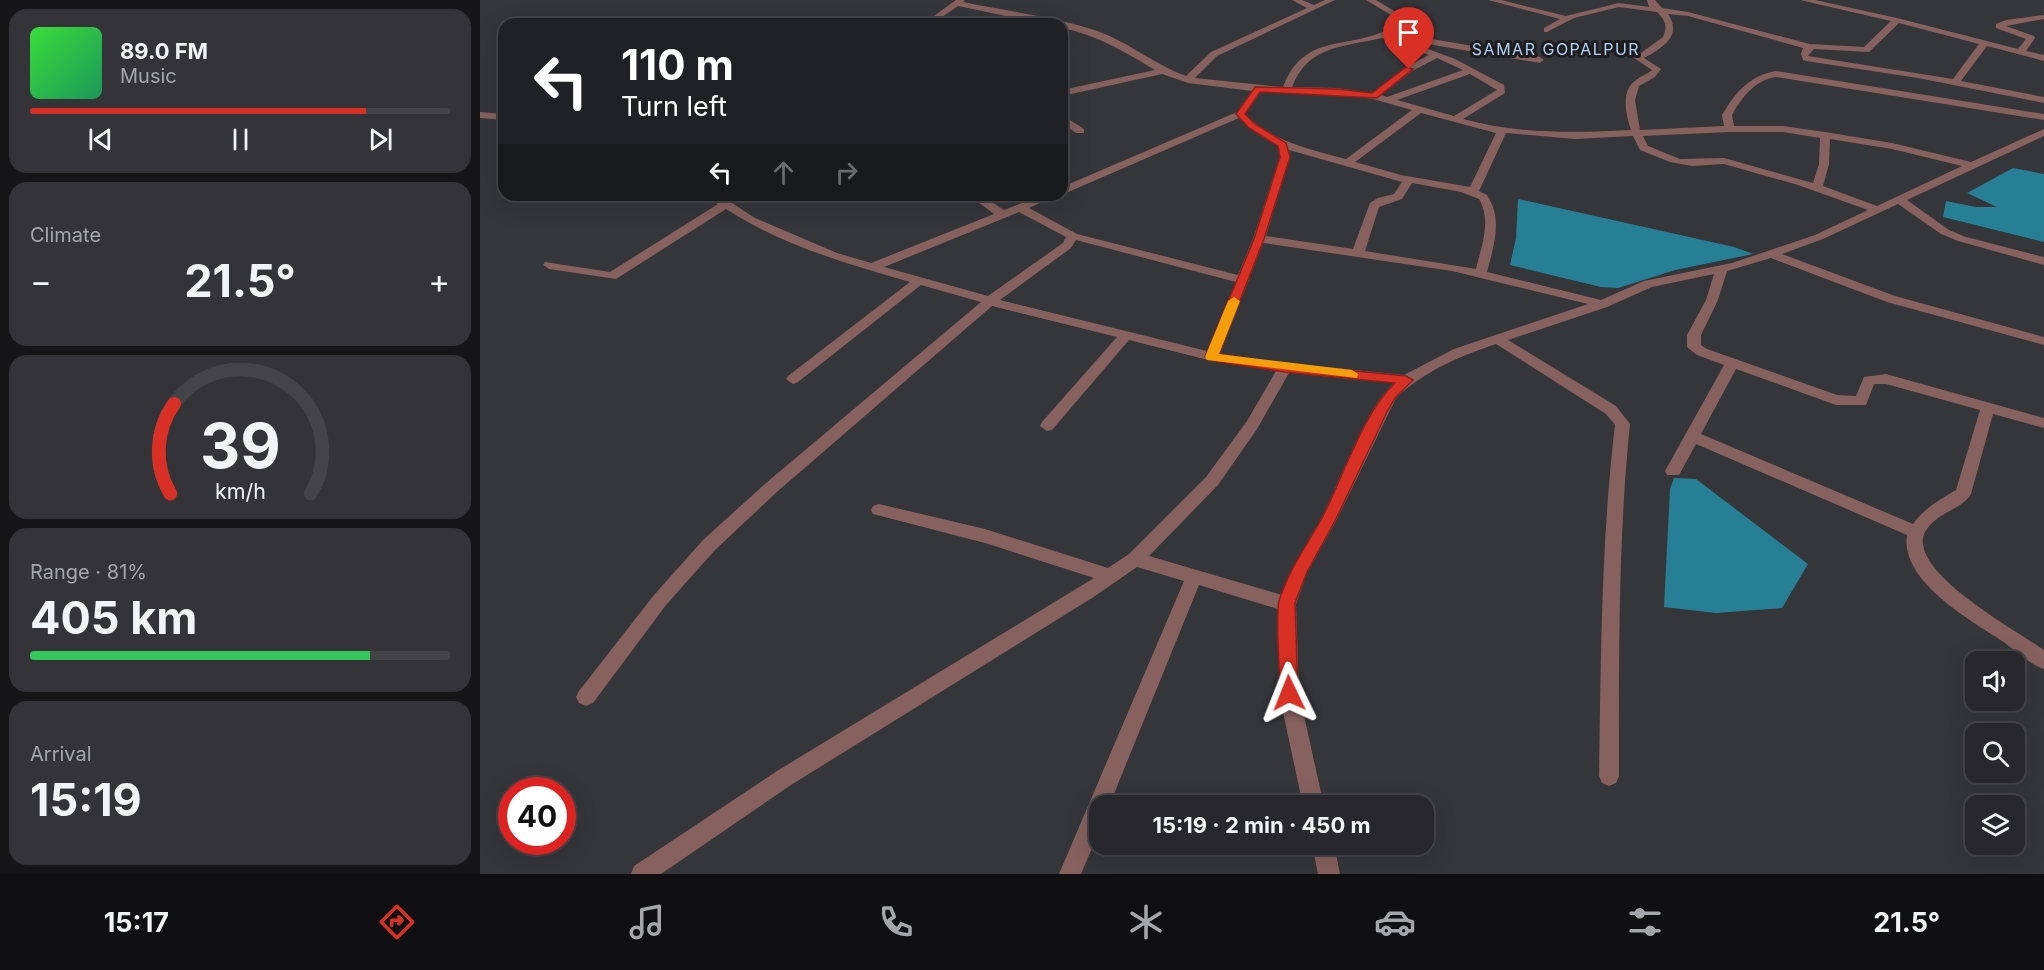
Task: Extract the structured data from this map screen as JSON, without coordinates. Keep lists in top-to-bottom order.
{
  "districts": ["SAMAR GOPALPUR"],
  "page": {
    "turn": ["110 m", "Turn left"],
    "song": ["89.0 FM", "Music"],
    "tile": [
      "Climate",
      ["Range · 81%", "405 km"],
      ["Arrival", "15:19"]
    ],
    "heat": ["−", "21.5°", "+"],
    "limit": "40",
    "trip": "15:19 · 2 min · 450 m",
    "tabs": ["15:17", "21.5°"],
    "gauge": ["39", "km/h"]
  }
}
